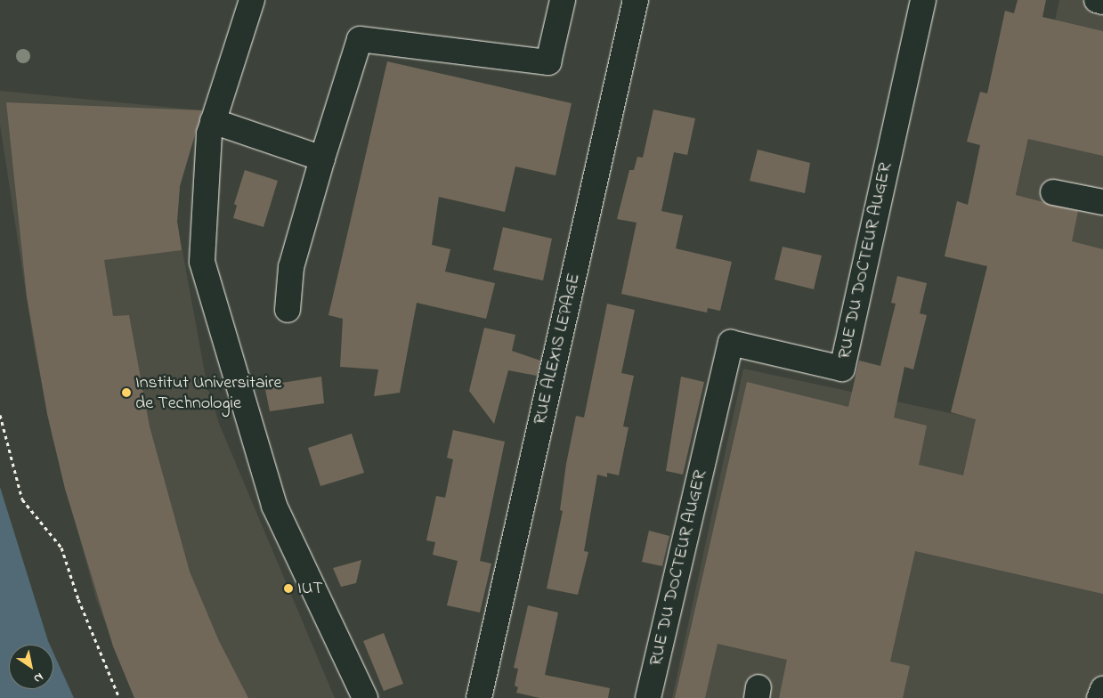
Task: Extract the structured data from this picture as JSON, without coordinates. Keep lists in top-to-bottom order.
{
  "streets": {
    "street": ["RUE DU DOCTEUR AUGER", "RUE ALEXIS LEPAGE"]
  },
  "places": ["Institut Universitaire de Technologie", "IUT"],
  "north": "bottom right"
}
